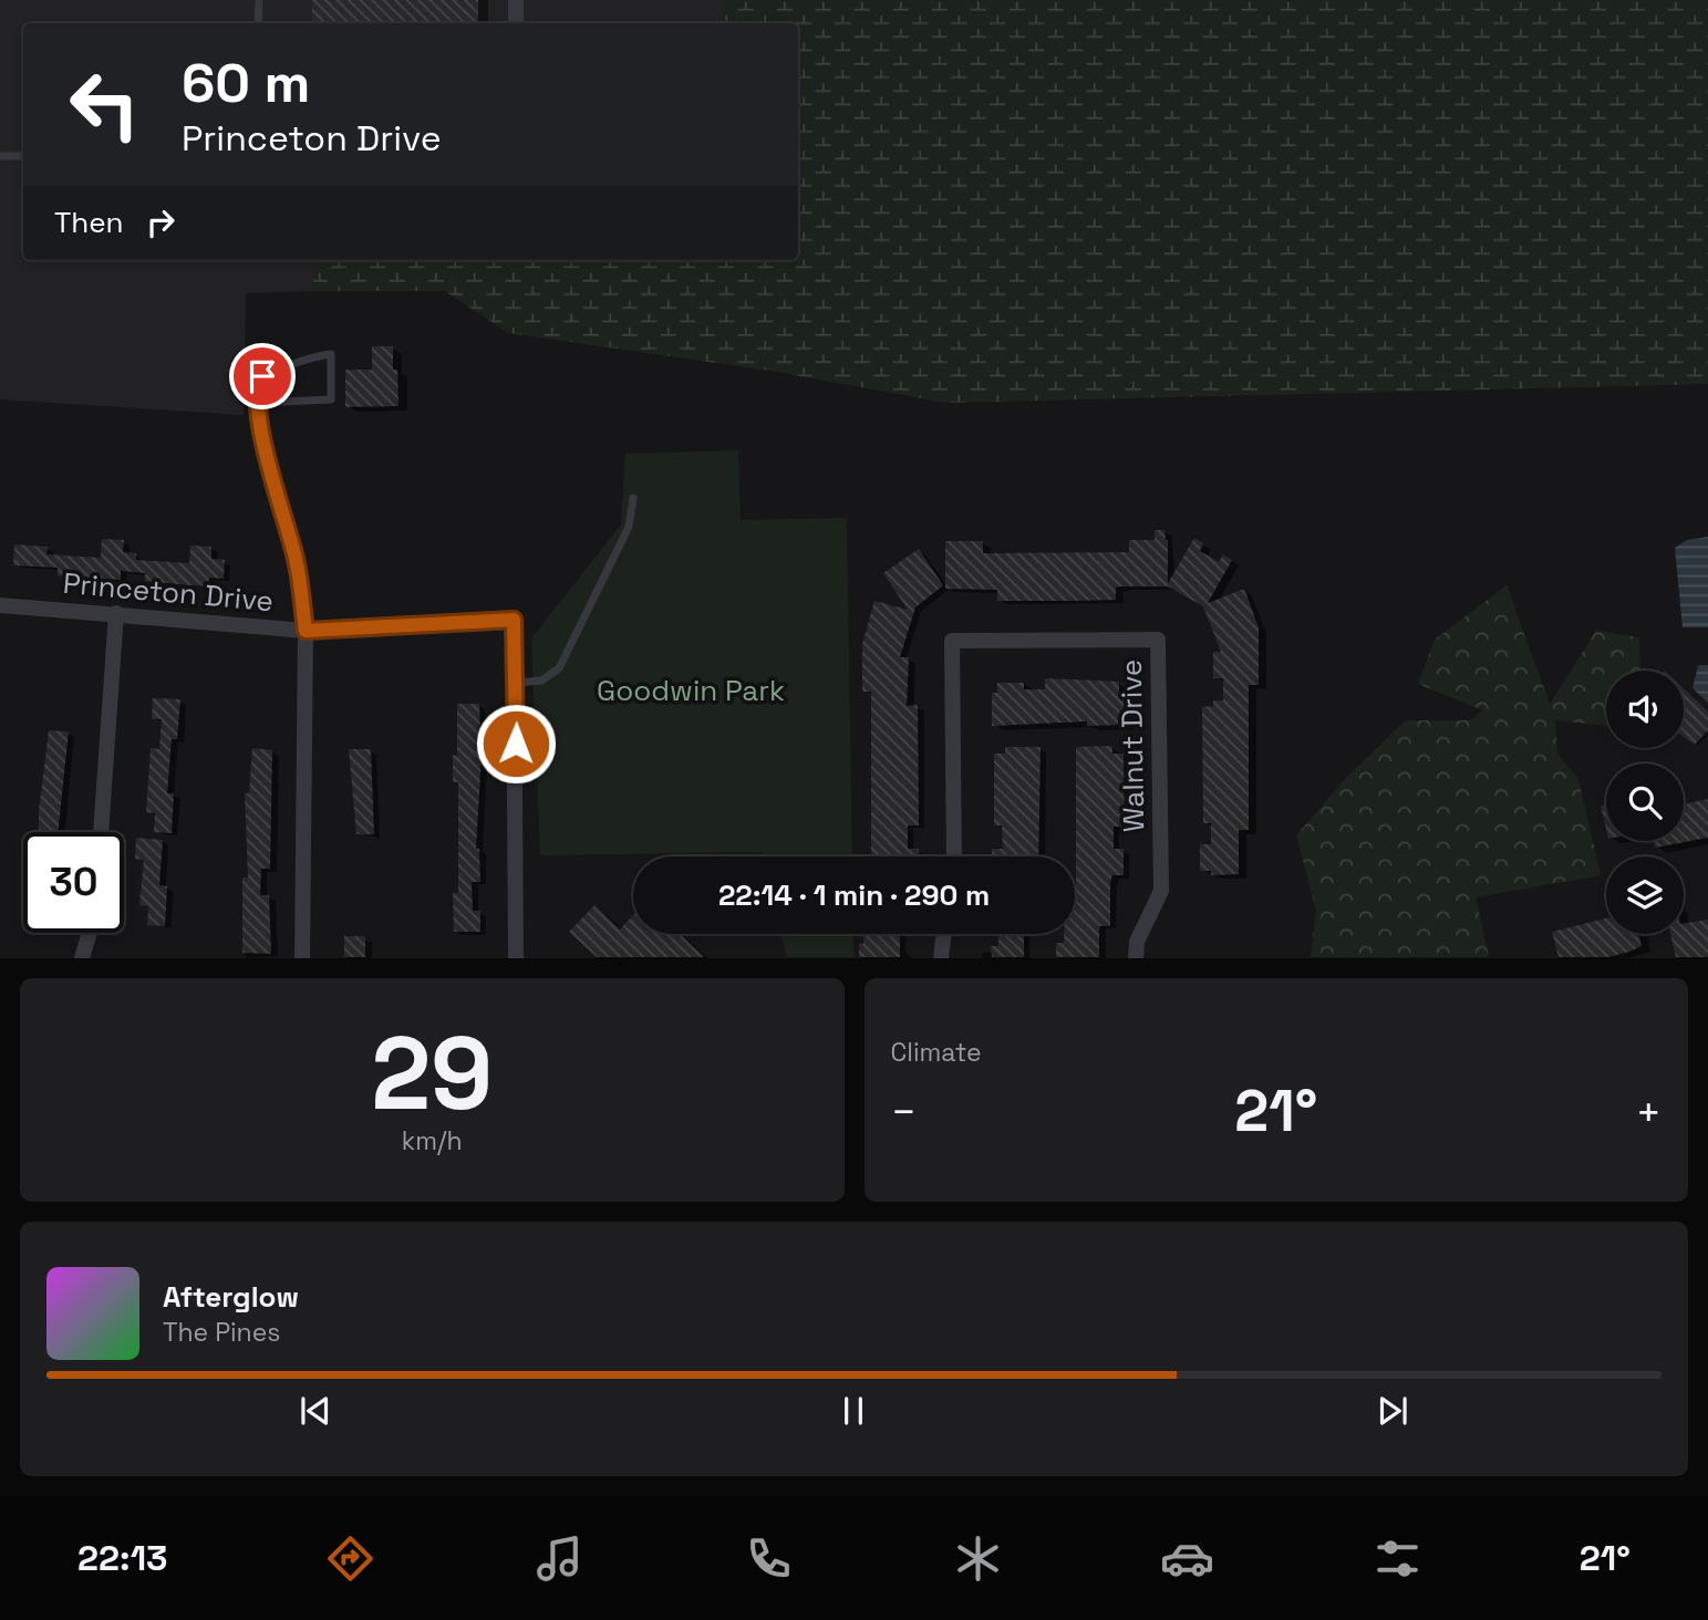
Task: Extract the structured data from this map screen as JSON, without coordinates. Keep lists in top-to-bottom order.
{
  "streets": {
    "street": ["Princeton Drive", "Walnut Drive"]
  },
  "parks": ["Goodwin Park"],
  "page": {
    "turn": ["60 m", "Princeton Drive"],
    "then": "Then",
    "limit": "30",
    "trip": "22:14 · 1 min · 290 m",
    "tile": [
      ["29", "km/h"],
      "Climate"
    ],
    "heat": ["−", "21°", "+"],
    "song": ["Afterglow", "The Pines"],
    "tabs": ["22:13", "21°"]
  }
}
